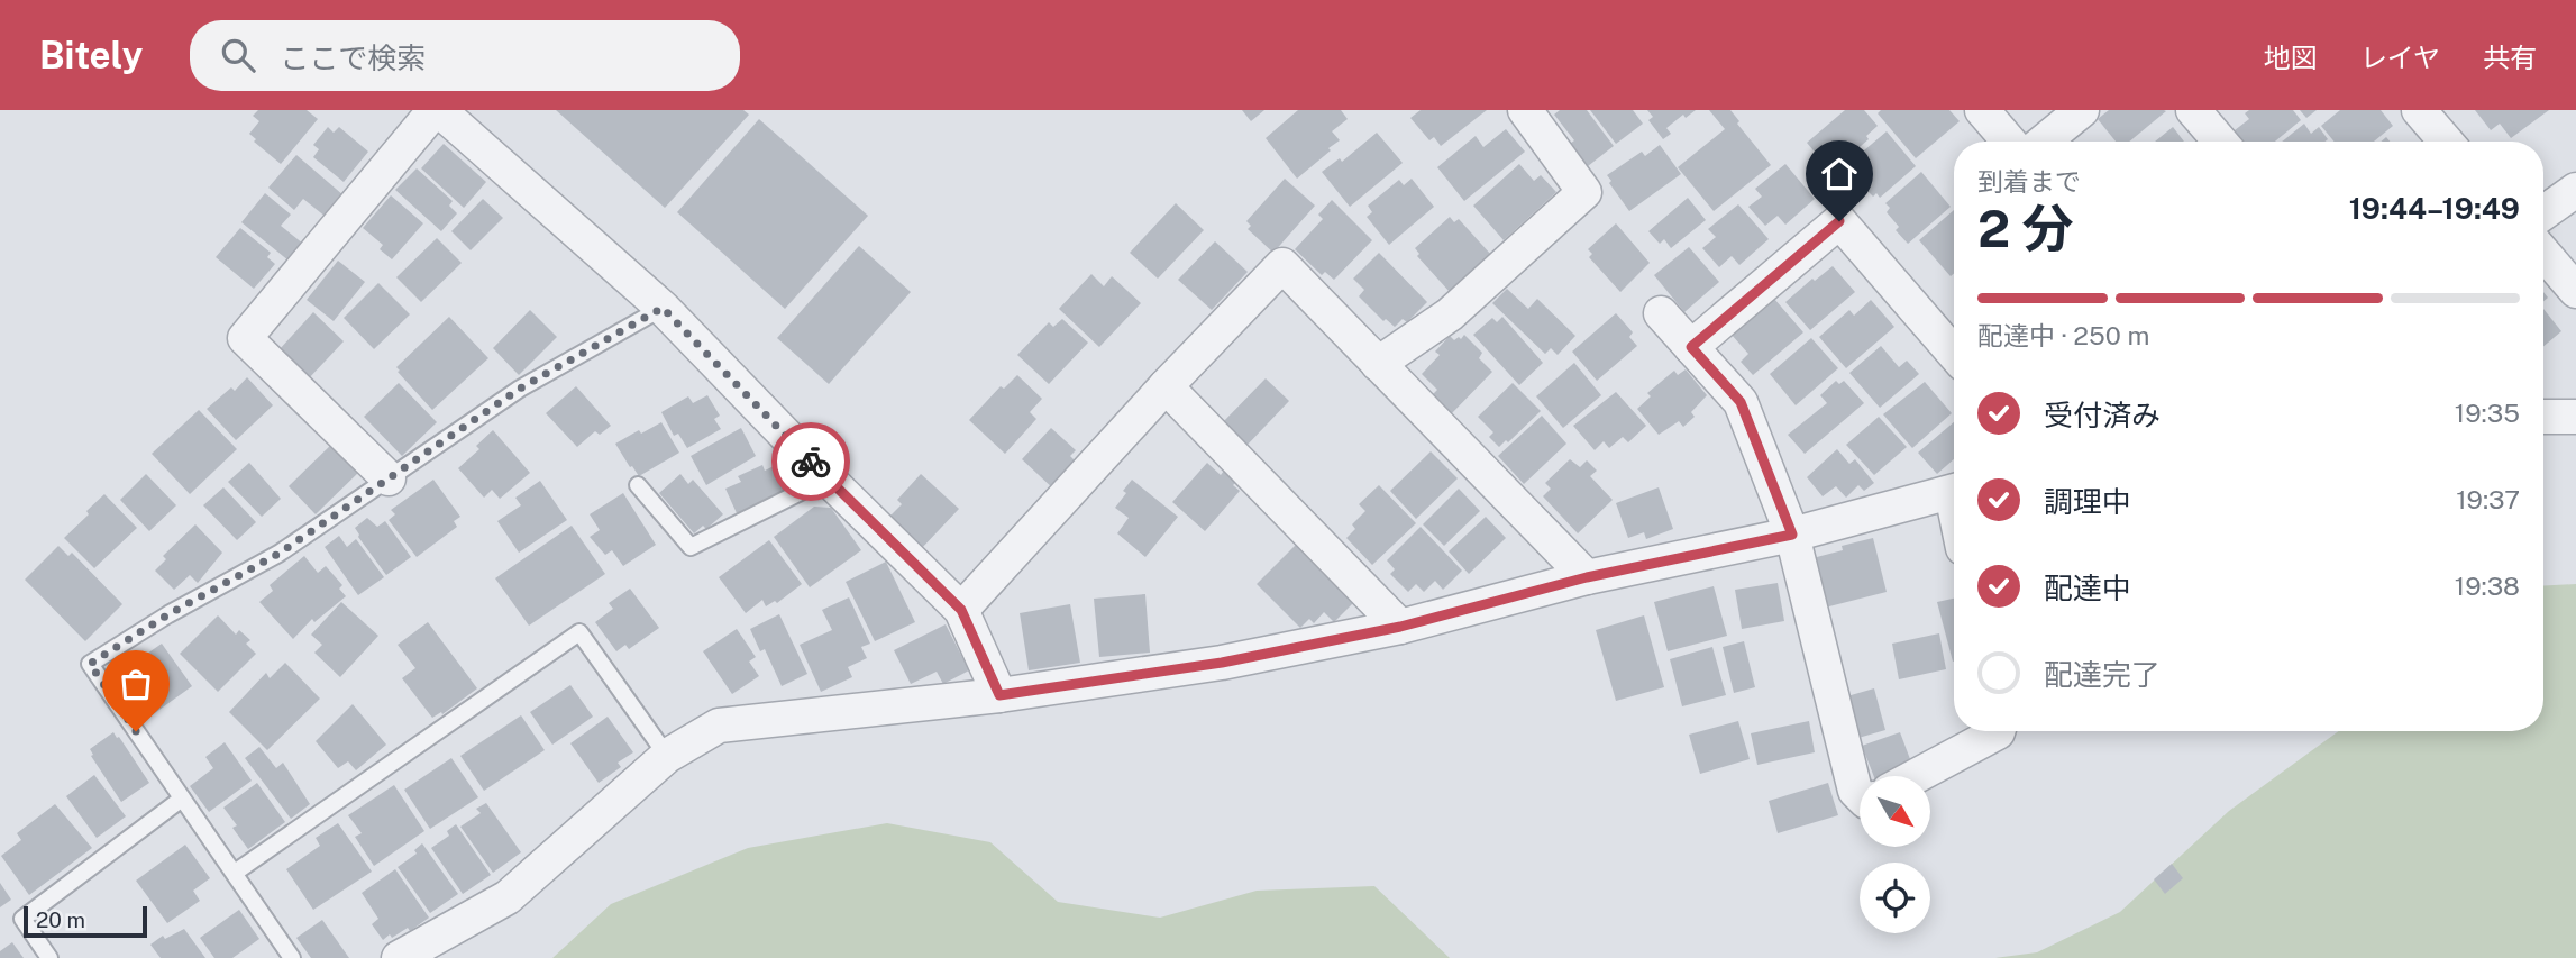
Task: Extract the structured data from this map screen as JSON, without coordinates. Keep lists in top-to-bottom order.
{
  "scale_bar": "20 m",
  "north": "bottom right",
  "page": {
    "header": "Bitely",
    "search": "ここで検索",
    "nav": ["地図", "レイヤ", "共有"],
    "heading": ["2 分", "到着まで", "19:44–19:49"],
    "bar": "配達中 · 250 m",
    "list": [
      ["受付済み", "19:35"],
      ["調理中", "19:37"],
      ["配達中", "19:38"],
      "配達完了"
    ],
    "scale": "20 m"
  }
}
